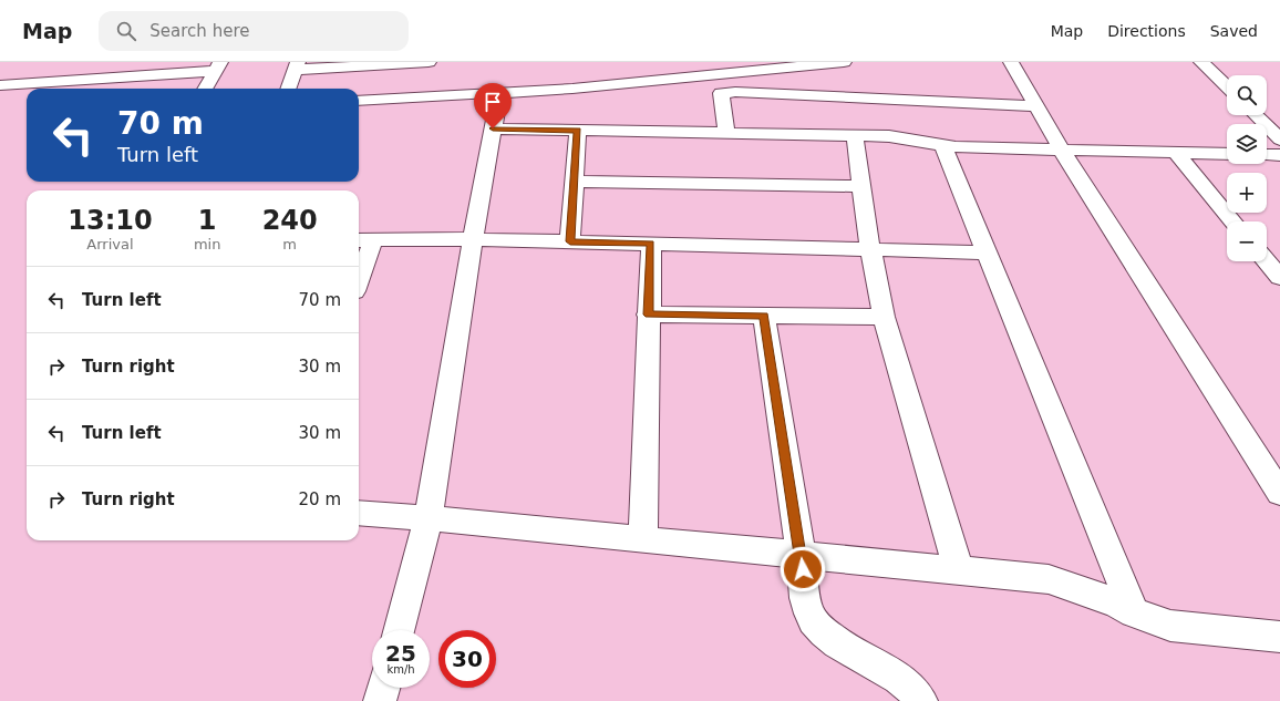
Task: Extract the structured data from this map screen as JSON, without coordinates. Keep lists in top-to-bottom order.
{
  "page": {
    "header": "Map",
    "search": "Search here",
    "nav": ["Map", "Directions", "Saved"],
    "map_buttons": ["+", "−"],
    "turn": ["70 m", "Turn left"],
    "eta": [
      "13:10",
      "Arrival",
      "1",
      "min",
      "240",
      "m"
    ],
    "list": [
      {
        "name": "Turn left",
        "value": "70 m"
      },
      {
        "name": "Turn right",
        "value": "30 m"
      },
      {
        "name": "Turn left",
        "value": "30 m"
      },
      {
        "name": "Turn right",
        "value": "20 m"
      }
    ],
    "speed": "25 km/h",
    "limit": "30"
  }
}
